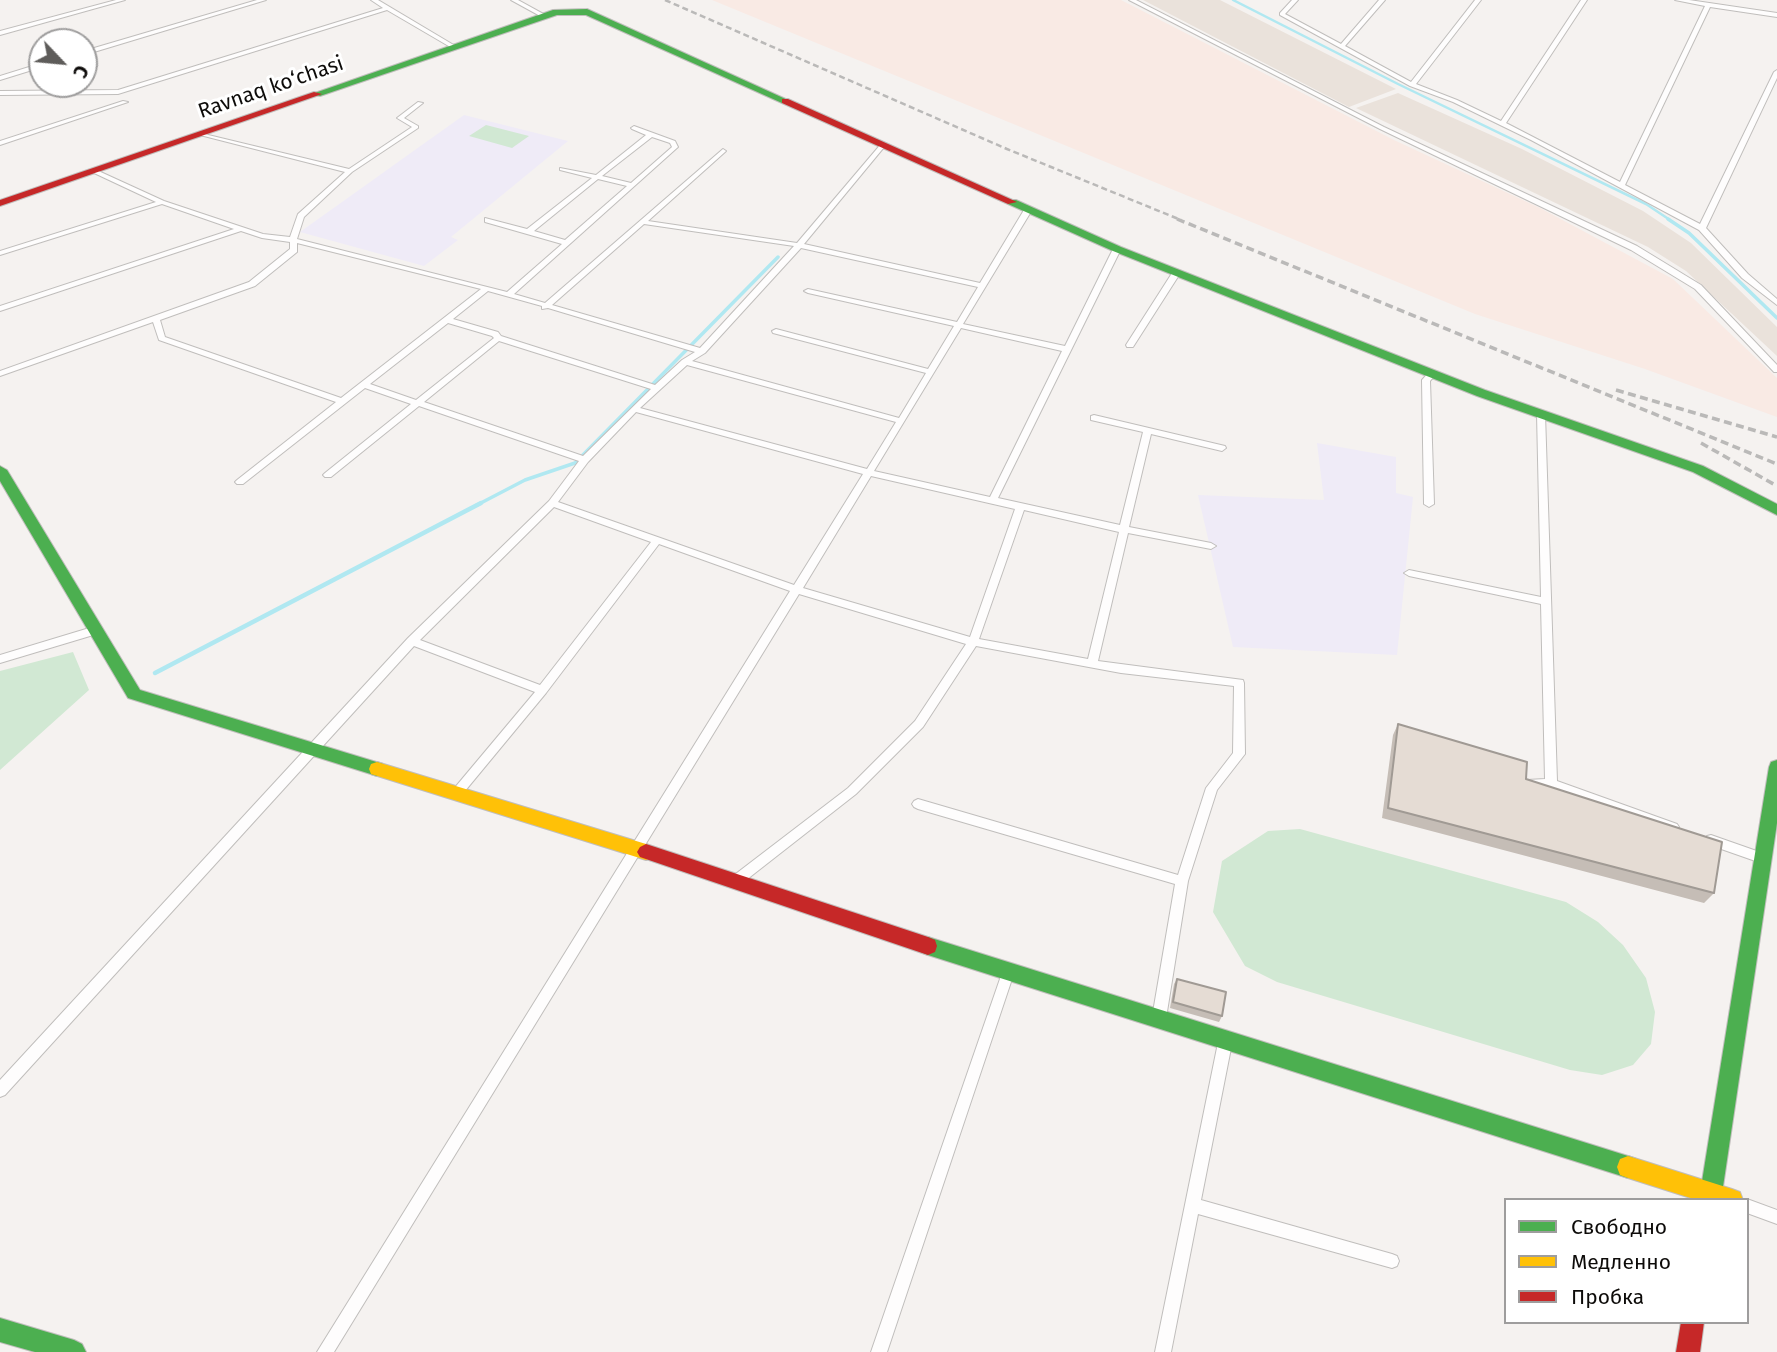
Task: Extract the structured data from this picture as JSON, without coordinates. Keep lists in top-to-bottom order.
{
  "streets": {
    "street": ["Ravnaq ko‘chasi"]
  },
  "legend": ["Свободно", "Медленно", "Пробка"],
  "north": "bottom right"
}
